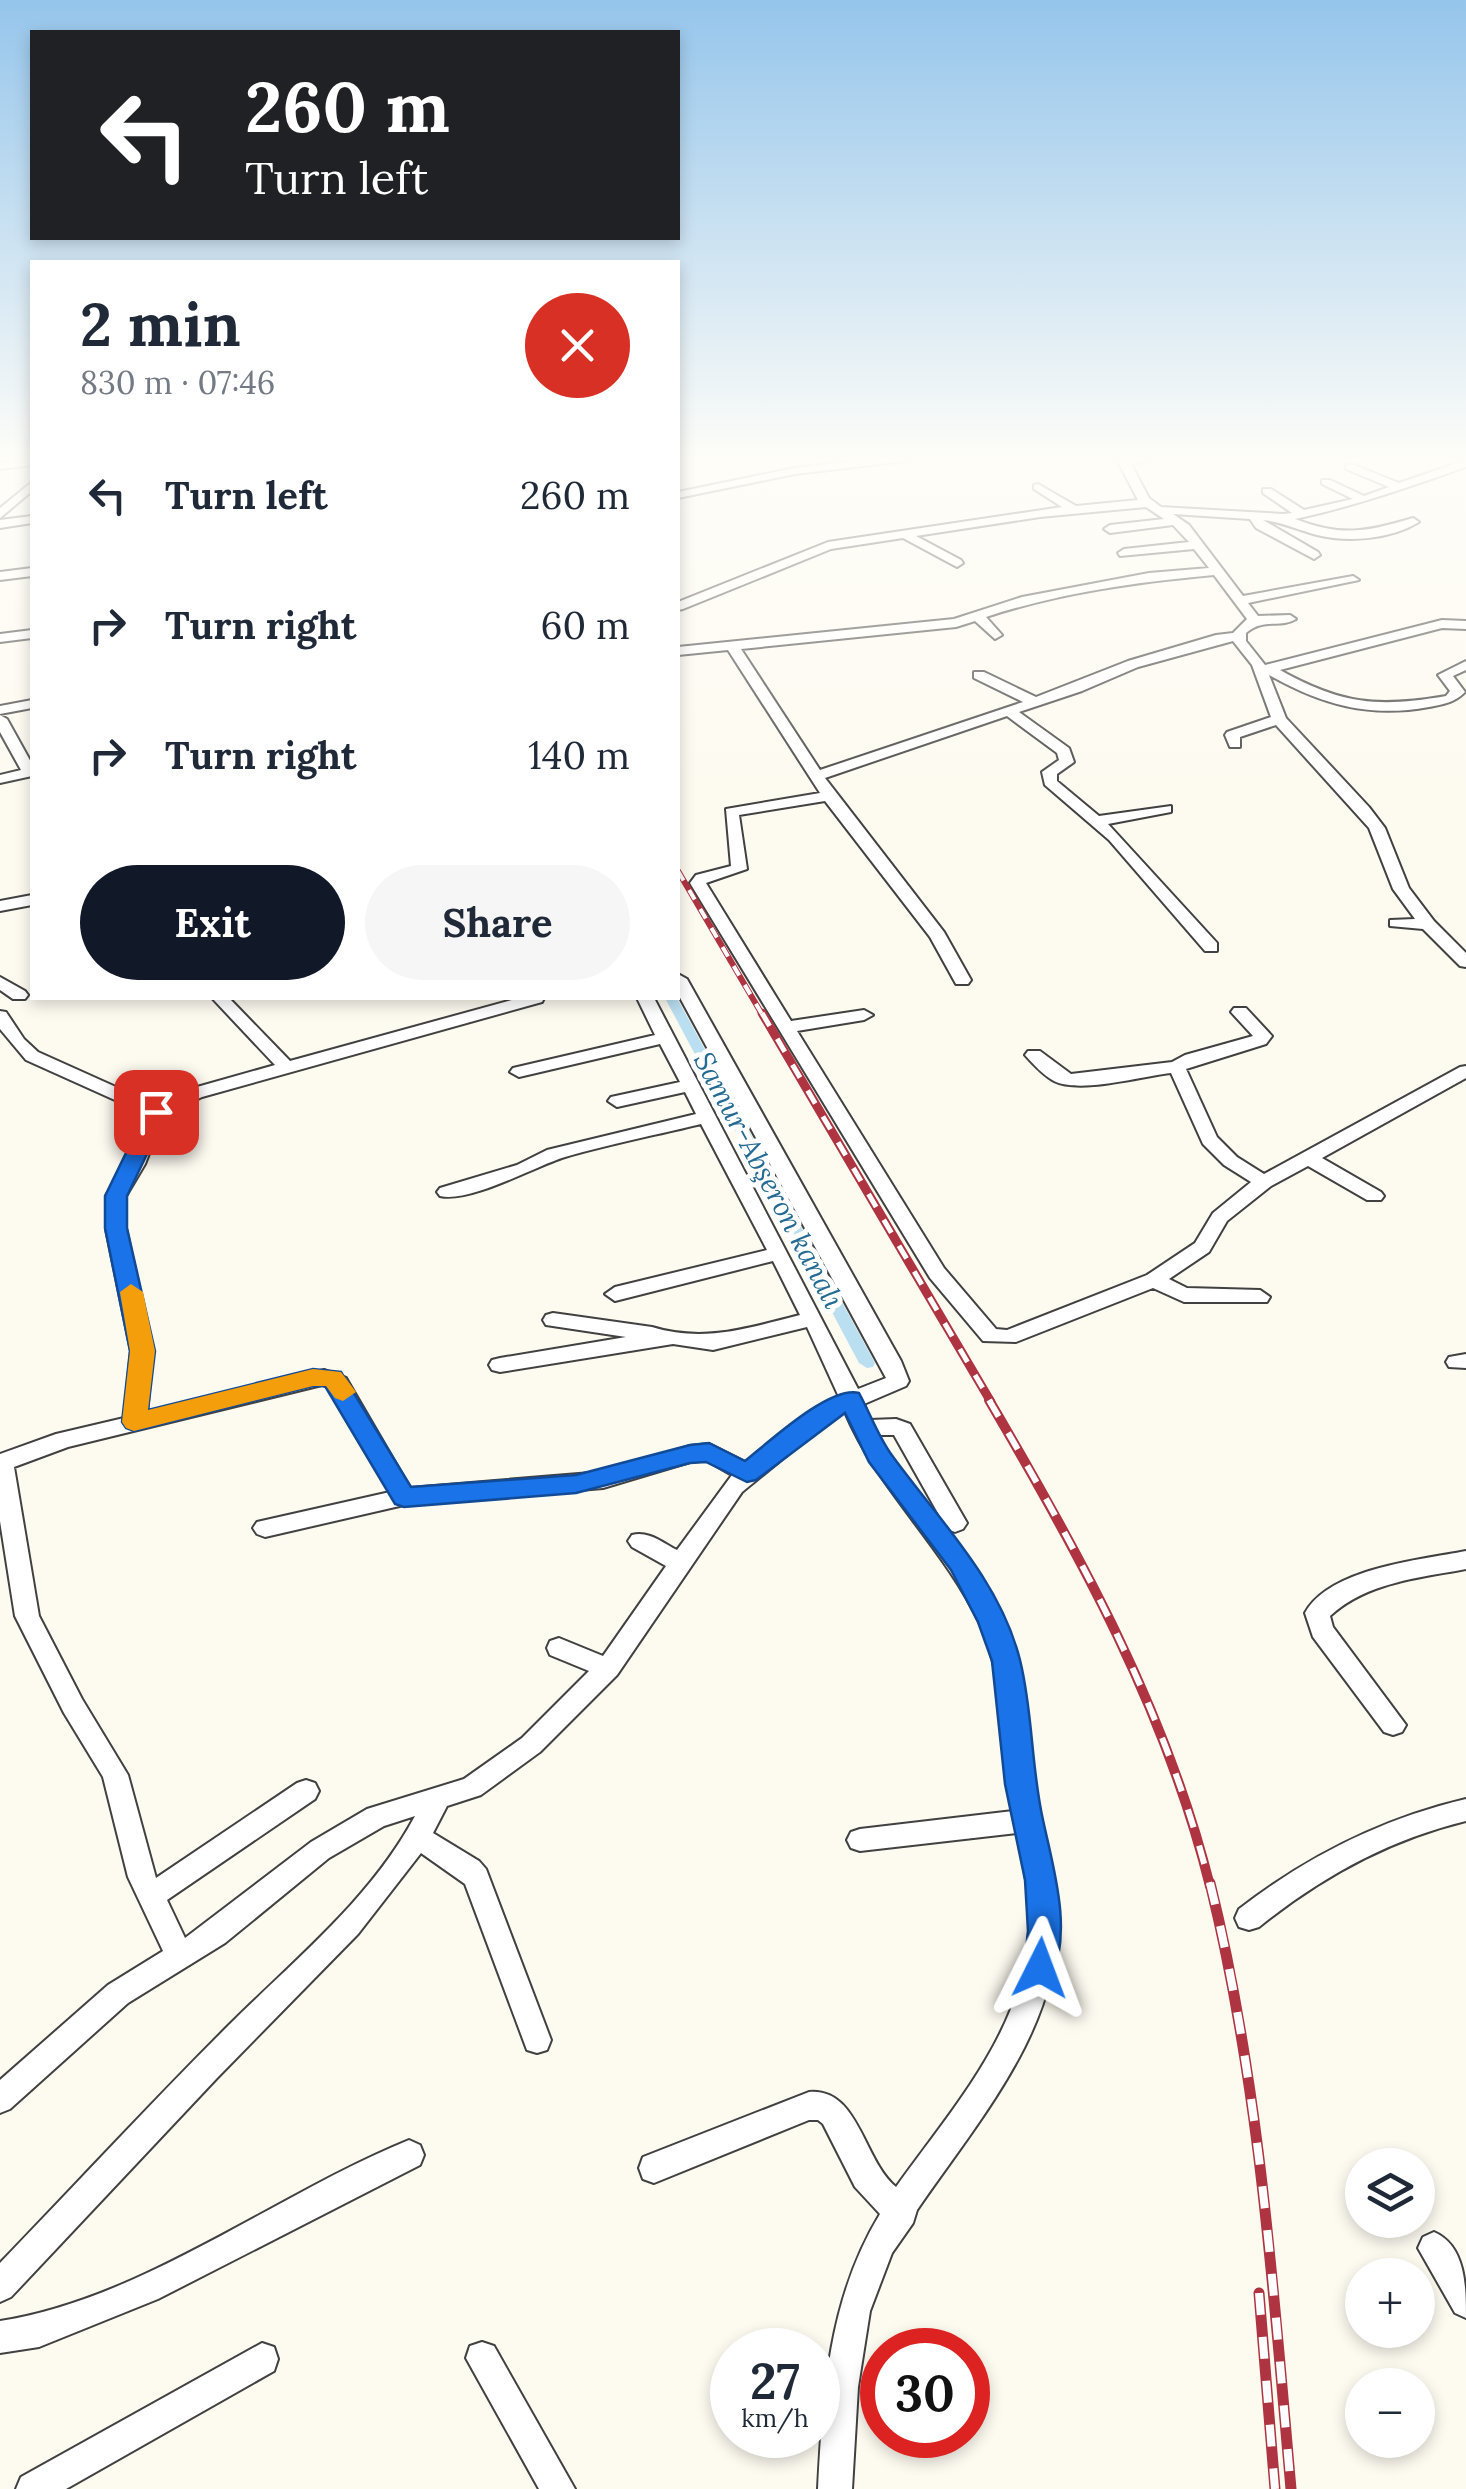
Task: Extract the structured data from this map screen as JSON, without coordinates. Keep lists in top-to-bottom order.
{
  "water": ["Samur-Abşeron kanalı"],
  "page": {
    "turn": ["260 m", "Turn left"],
    "heading": ["2 min", "830 m · 07:46"],
    "list": [
      {
        "name": "Turn left",
        "value": "260 m"
      },
      {
        "name": "Turn right",
        "value": "60 m"
      },
      {
        "name": "Turn right",
        "value": "140 m"
      }
    ],
    "buttons": ["Exit", "Share"],
    "map_buttons": ["+", "−"],
    "speed": "27 km/h",
    "limit": "30"
  }
}
